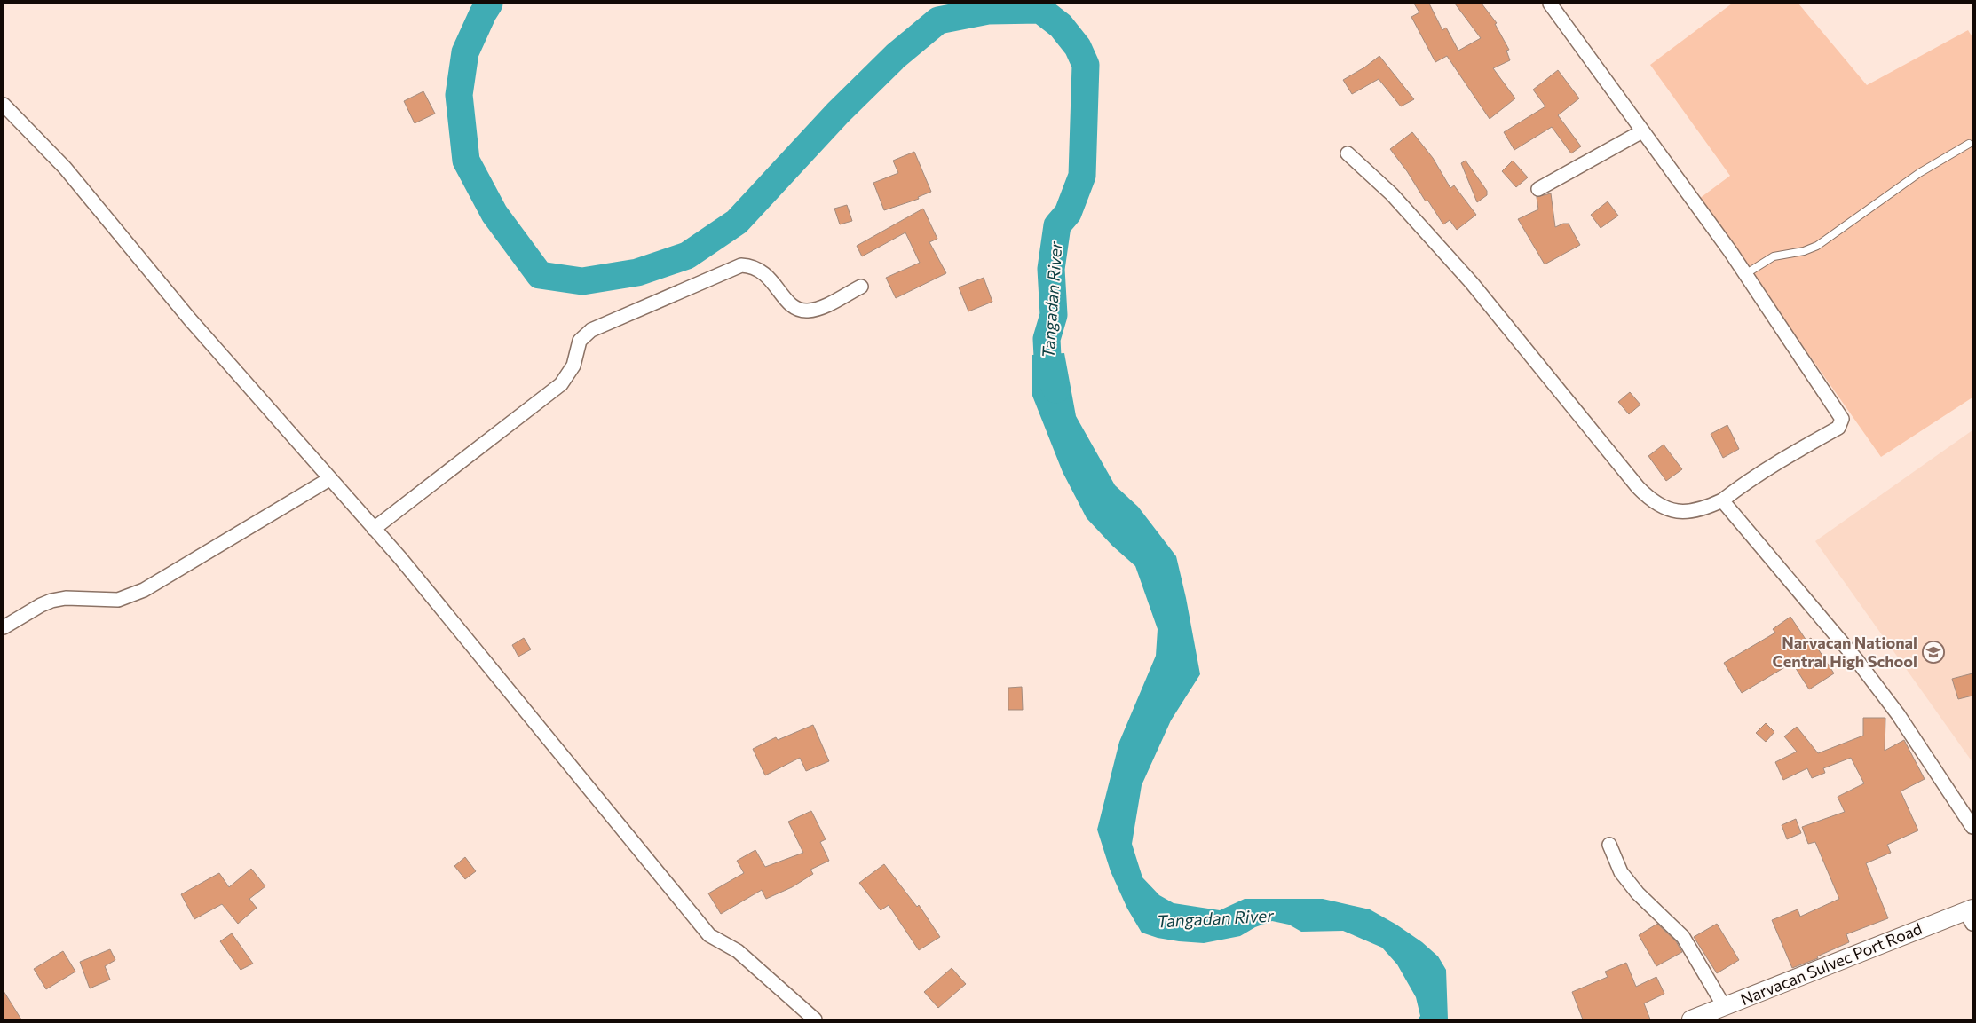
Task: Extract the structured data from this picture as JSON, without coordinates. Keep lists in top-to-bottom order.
{
  "streets": {
    "street": ["Narvacan Sulvec Port Road"]
  },
  "water": ["Tangadan River"],
  "places": {
    "school or university": ["Narvacan National Central High School"]
  }
}
